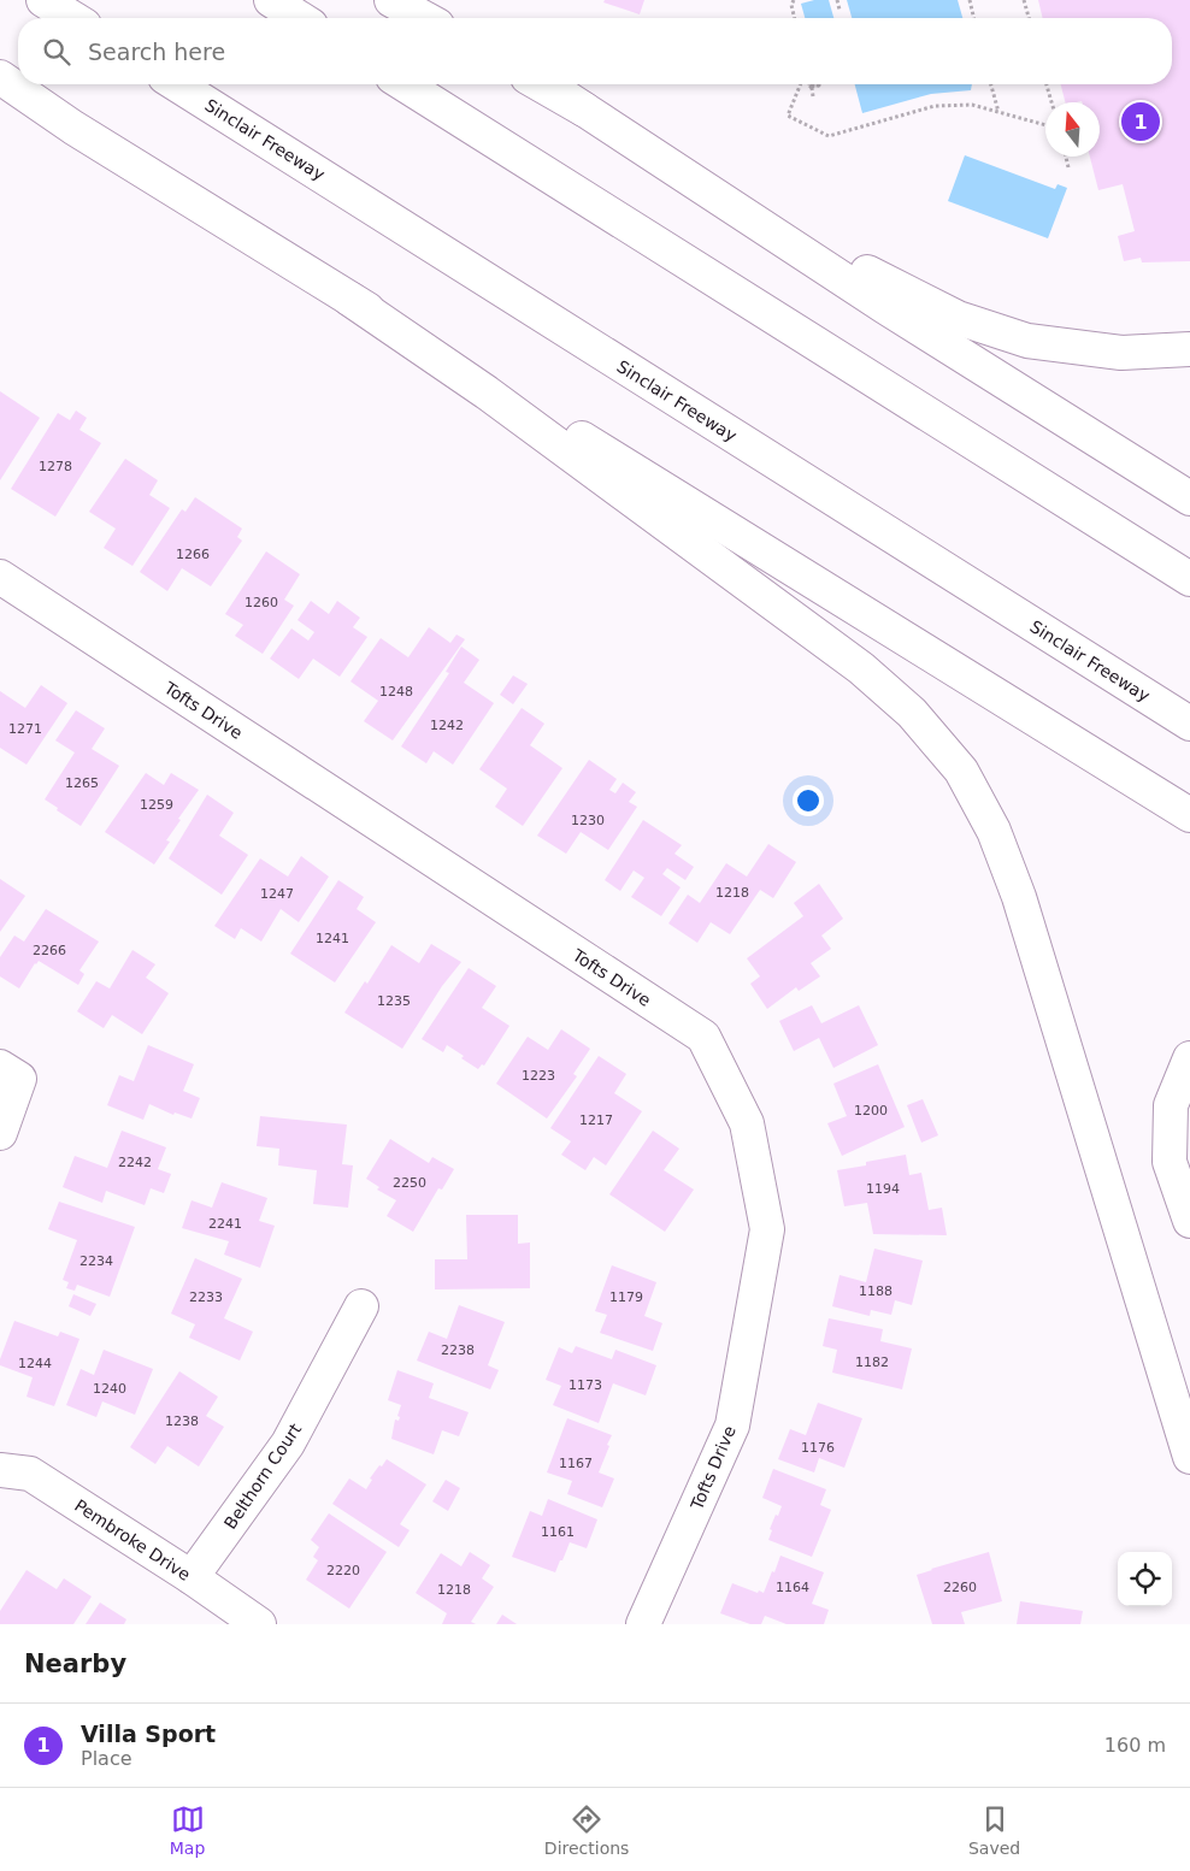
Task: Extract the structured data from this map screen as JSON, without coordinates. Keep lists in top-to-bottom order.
{
  "streets": {
    "main road": [
      "Sinclair Freeway",
      "Tofts Drive",
      "Belthorn Court",
      "Pembroke Drive"
    ]
  },
  "crossings": [
    ["Belthorn Court", "Pembroke Drive"]
  ],
  "house_numbers": [
    "1278",
    "1266",
    "1260",
    "1248",
    "1242",
    "1271",
    "1265",
    "1259",
    "1230",
    "1218",
    "1247",
    "1241",
    "2266",
    "1235",
    "1223",
    "1200",
    "1217",
    "2242",
    "2250",
    "1194",
    "2241",
    "2234",
    "1188",
    "2233",
    "1179",
    "2238",
    "1182",
    "1244",
    "1173",
    "1240",
    "1238",
    "1176",
    "1167",
    "1161",
    "2220",
    "1164",
    "2260",
    "1218"
  ],
  "north": "top",
  "page": {
    "search": "Search here",
    "pins": "1",
    "heading": "Nearby",
    "list": [
      {
        "mark": "1",
        "name": "Villa Sport",
        "note": "Place",
        "value": "160 m"
      }
    ],
    "nav": ["Map", "Directions", "Saved"]
  }
}
